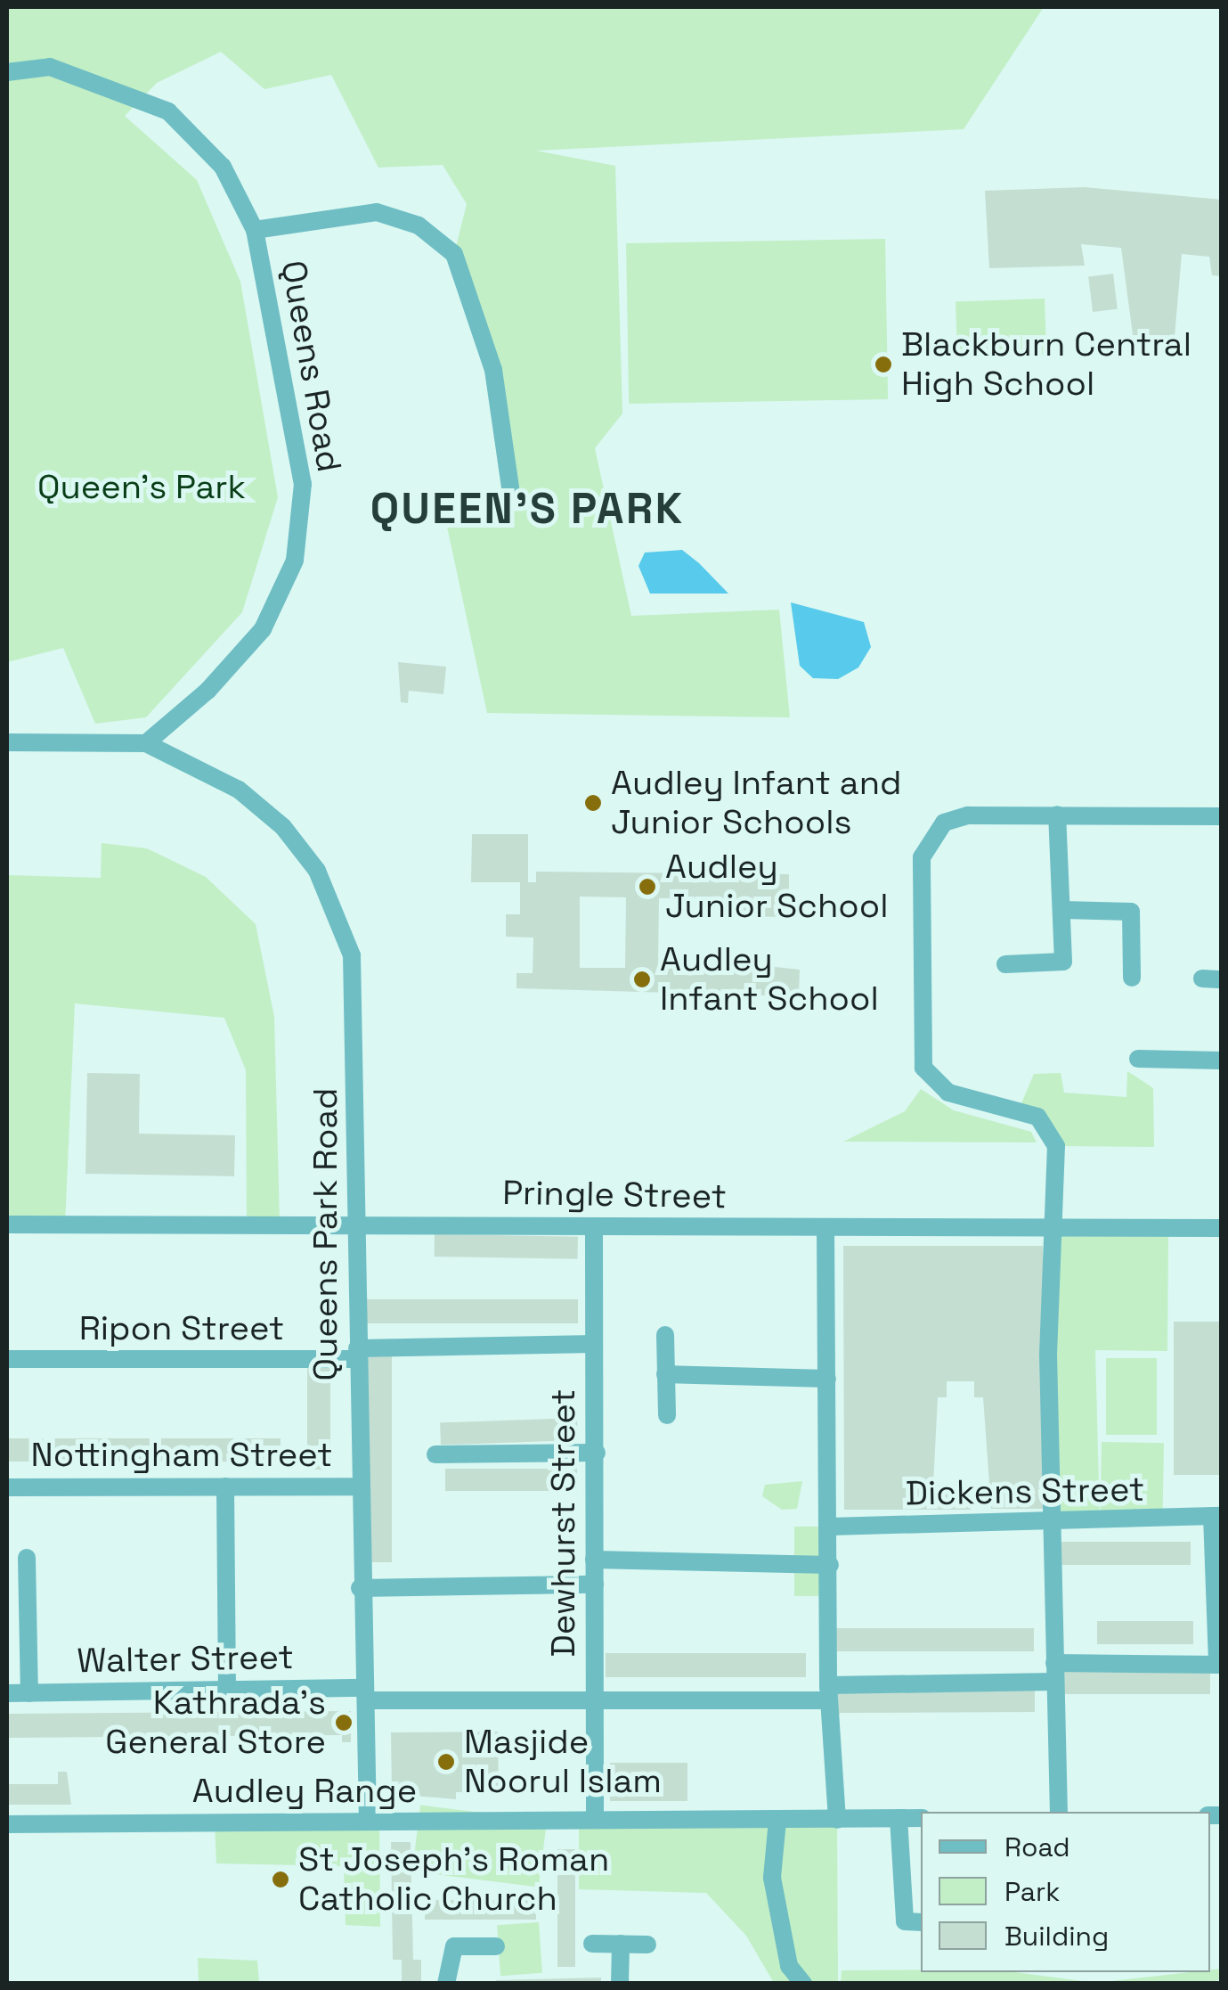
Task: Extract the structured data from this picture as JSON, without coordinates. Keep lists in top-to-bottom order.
{
  "streets": {
    "street": [
      "Queens Road",
      "Pringle Street",
      "Queens Park Road",
      "Ripon Street",
      "Nottingham Street",
      "Dickens Street",
      "Dewhurst Street",
      "Walter Street",
      "Audley Range"
    ]
  },
  "crossings": [
    ["Queens Road", "Queens Park Road"],
    ["Pringle Street", "Queens Park Road"],
    ["Pringle Street", "Dewhurst Street"],
    ["Queens Park Road", "Ripon Street"],
    ["Queens Park Road", "Nottingham Street"],
    ["Queens Park Road", "Walter Street"],
    ["Queens Park Road", "Audley Range"],
    ["Ripon Street", "Dewhurst Street"],
    ["Dewhurst Street", "Walter Street"],
    ["Dewhurst Street", "Audley Range"]
  ],
  "districts": ["QUEEN'S PARK"],
  "parks": ["Queen's Park"],
  "places": [
    "Blackburn Central High School",
    "Audley Infant and Junior Schools",
    "Audley Junior School",
    "Audley Infant School",
    "Kathrada's General Store",
    "Masjide Noorul Islam",
    "St Joseph's Roman Catholic Church"
  ],
  "legend": ["Road", "Park", "Building"]
}
